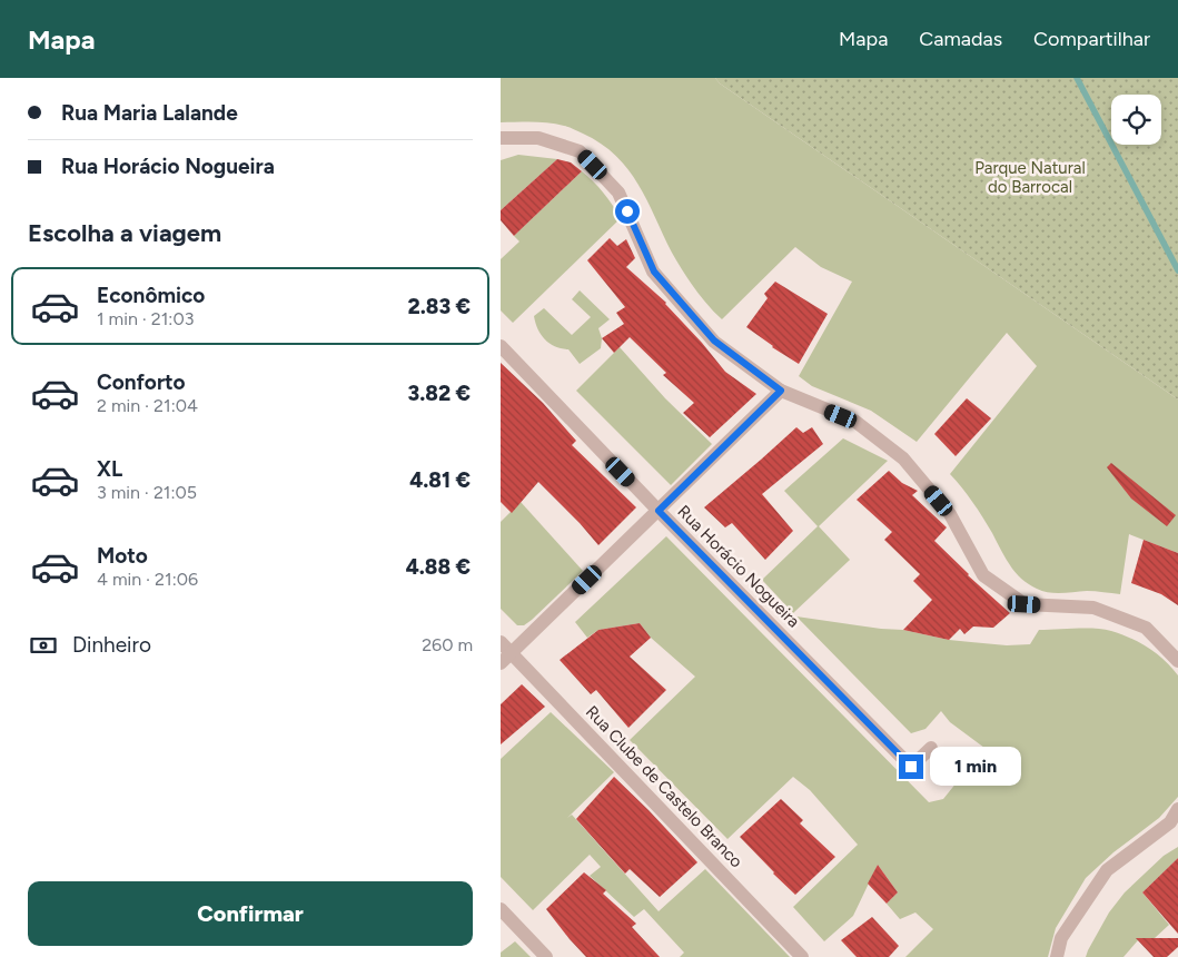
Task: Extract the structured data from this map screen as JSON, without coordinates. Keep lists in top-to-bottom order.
{
  "streets": {
    "street": ["Rua Horácio Nogueira", "Rua Clube de Castelo Branco"]
  },
  "parks": ["Parque Natural do Barrocal"],
  "page": {
    "header": "Mapa",
    "nav": ["Mapa", "Camadas", "Compartilhar"],
    "banner": ["Rua Maria Lalande", "Rua Horácio Nogueira"],
    "heading": "Escolha a viagem",
    "list": [
      {
        "name": "Econômico",
        "note": "1 min · 21:03",
        "value": "2.83 €"
      },
      {
        "name": "Conforto",
        "note": "2 min · 21:04",
        "value": "3.82 €"
      },
      {
        "name": "XL",
        "note": "3 min · 21:05",
        "value": "4.81 €"
      },
      {
        "name": "Moto",
        "note": "4 min · 21:06",
        "value": "4.88 €"
      }
    ],
    "pay": ["Dinheiro", "260 m"],
    "bubble": "1 min",
    "buttons": "Confirmar"
  }
}
